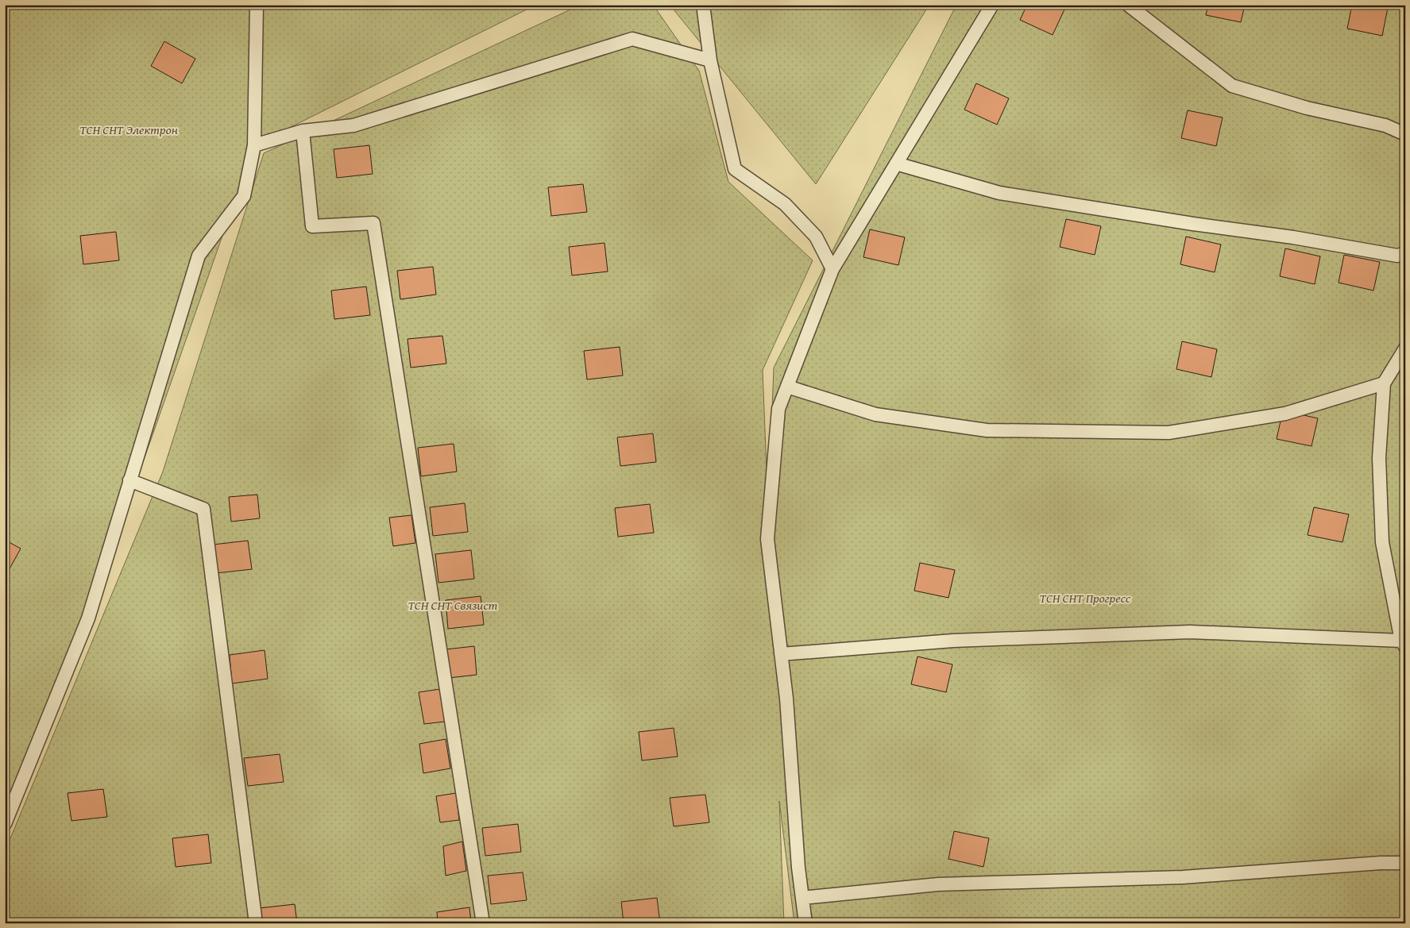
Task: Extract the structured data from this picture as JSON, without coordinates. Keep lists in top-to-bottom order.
{
  "parks": ["ТСН СНТ Электрон", "ТСН СНТ Прогресс", "ТСН СНТ Связист"]
}
